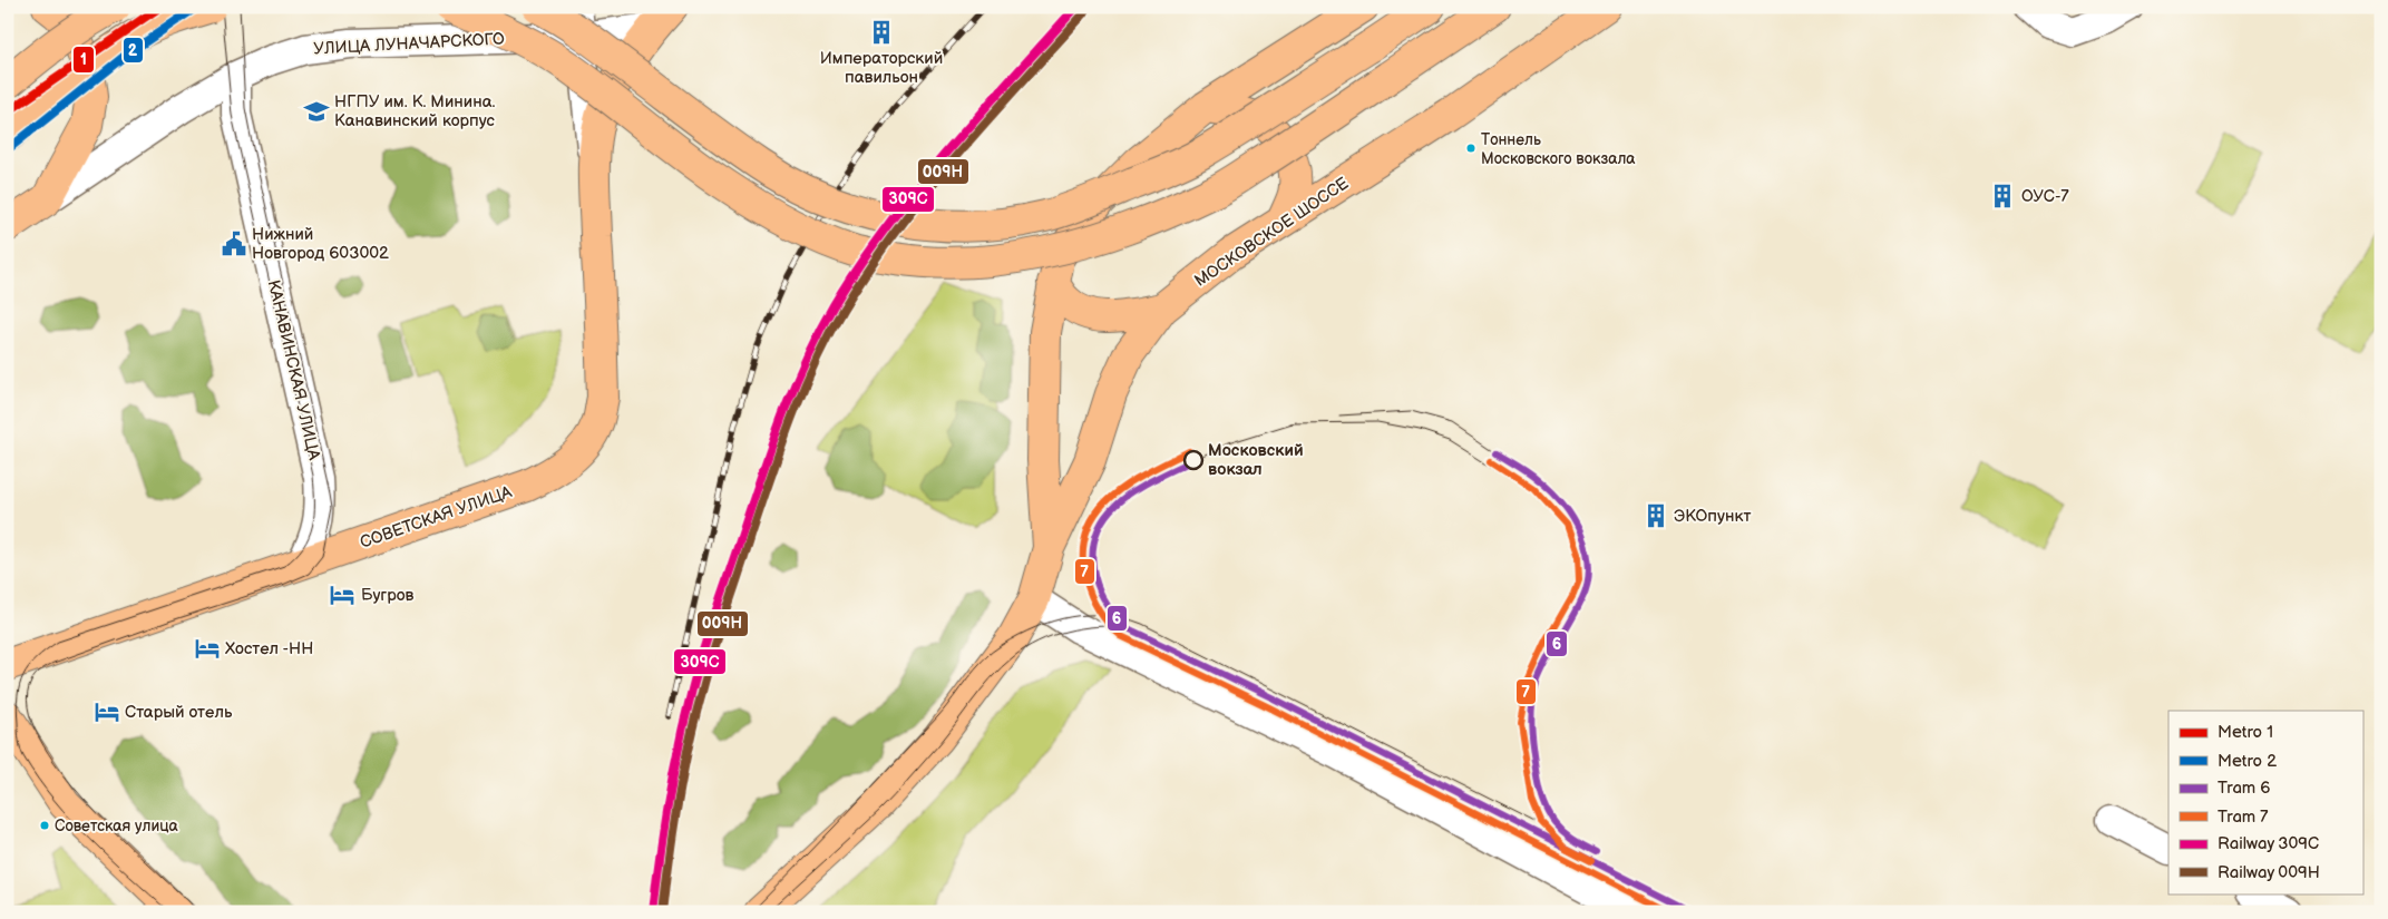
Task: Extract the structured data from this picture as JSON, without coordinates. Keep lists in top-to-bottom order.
{
  "streets": {
    "main road": ["МОСКОВСКОЕ ШОССЕ", "СОВЕТСКАЯ УЛИЦА"],
    "street": ["УЛИЦА ЛУНАЧАРСКОГО", "КАНАВИНСКАЯ УЛИЦА"]
  },
  "crossings": [
    ["УЛИЦА ЛУНАЧАРСКОГО", "КАНАВИНСКАЯ УЛИЦА"],
    ["УЛИЦА ЛУНАЧАРСКОГО", "СОВЕТСКАЯ УЛИЦА"],
    ["КАНАВИНСКАЯ УЛИЦА", "СОВЕТСКАЯ УЛИЦА"]
  ],
  "places": {
    "building": ["Императорский павильон", "ОУС-7", "ЭКОпункт"],
    "school or university": ["НГПУ им. К. Минина. Канавинский корпус"],
    "other": ["Тоннель Московского вокзала", "Московский вокзал", "Советская улица"],
    "public building": ["Нижний Новгород 603002"],
    "hotel": ["Бугров", "Хостел -НН", "Старый отель"]
  },
  "lines": [
    "metro line 1",
    "metro line 2",
    "rail line 309С",
    "rail line 009Н",
    "tram line 7",
    "tram line 6"
  ],
  "legend": [
    "Metro 1",
    "Metro 2",
    "Tram 6",
    "Tram 7",
    "Railway 309С",
    "Railway 009Н"
  ]
}
